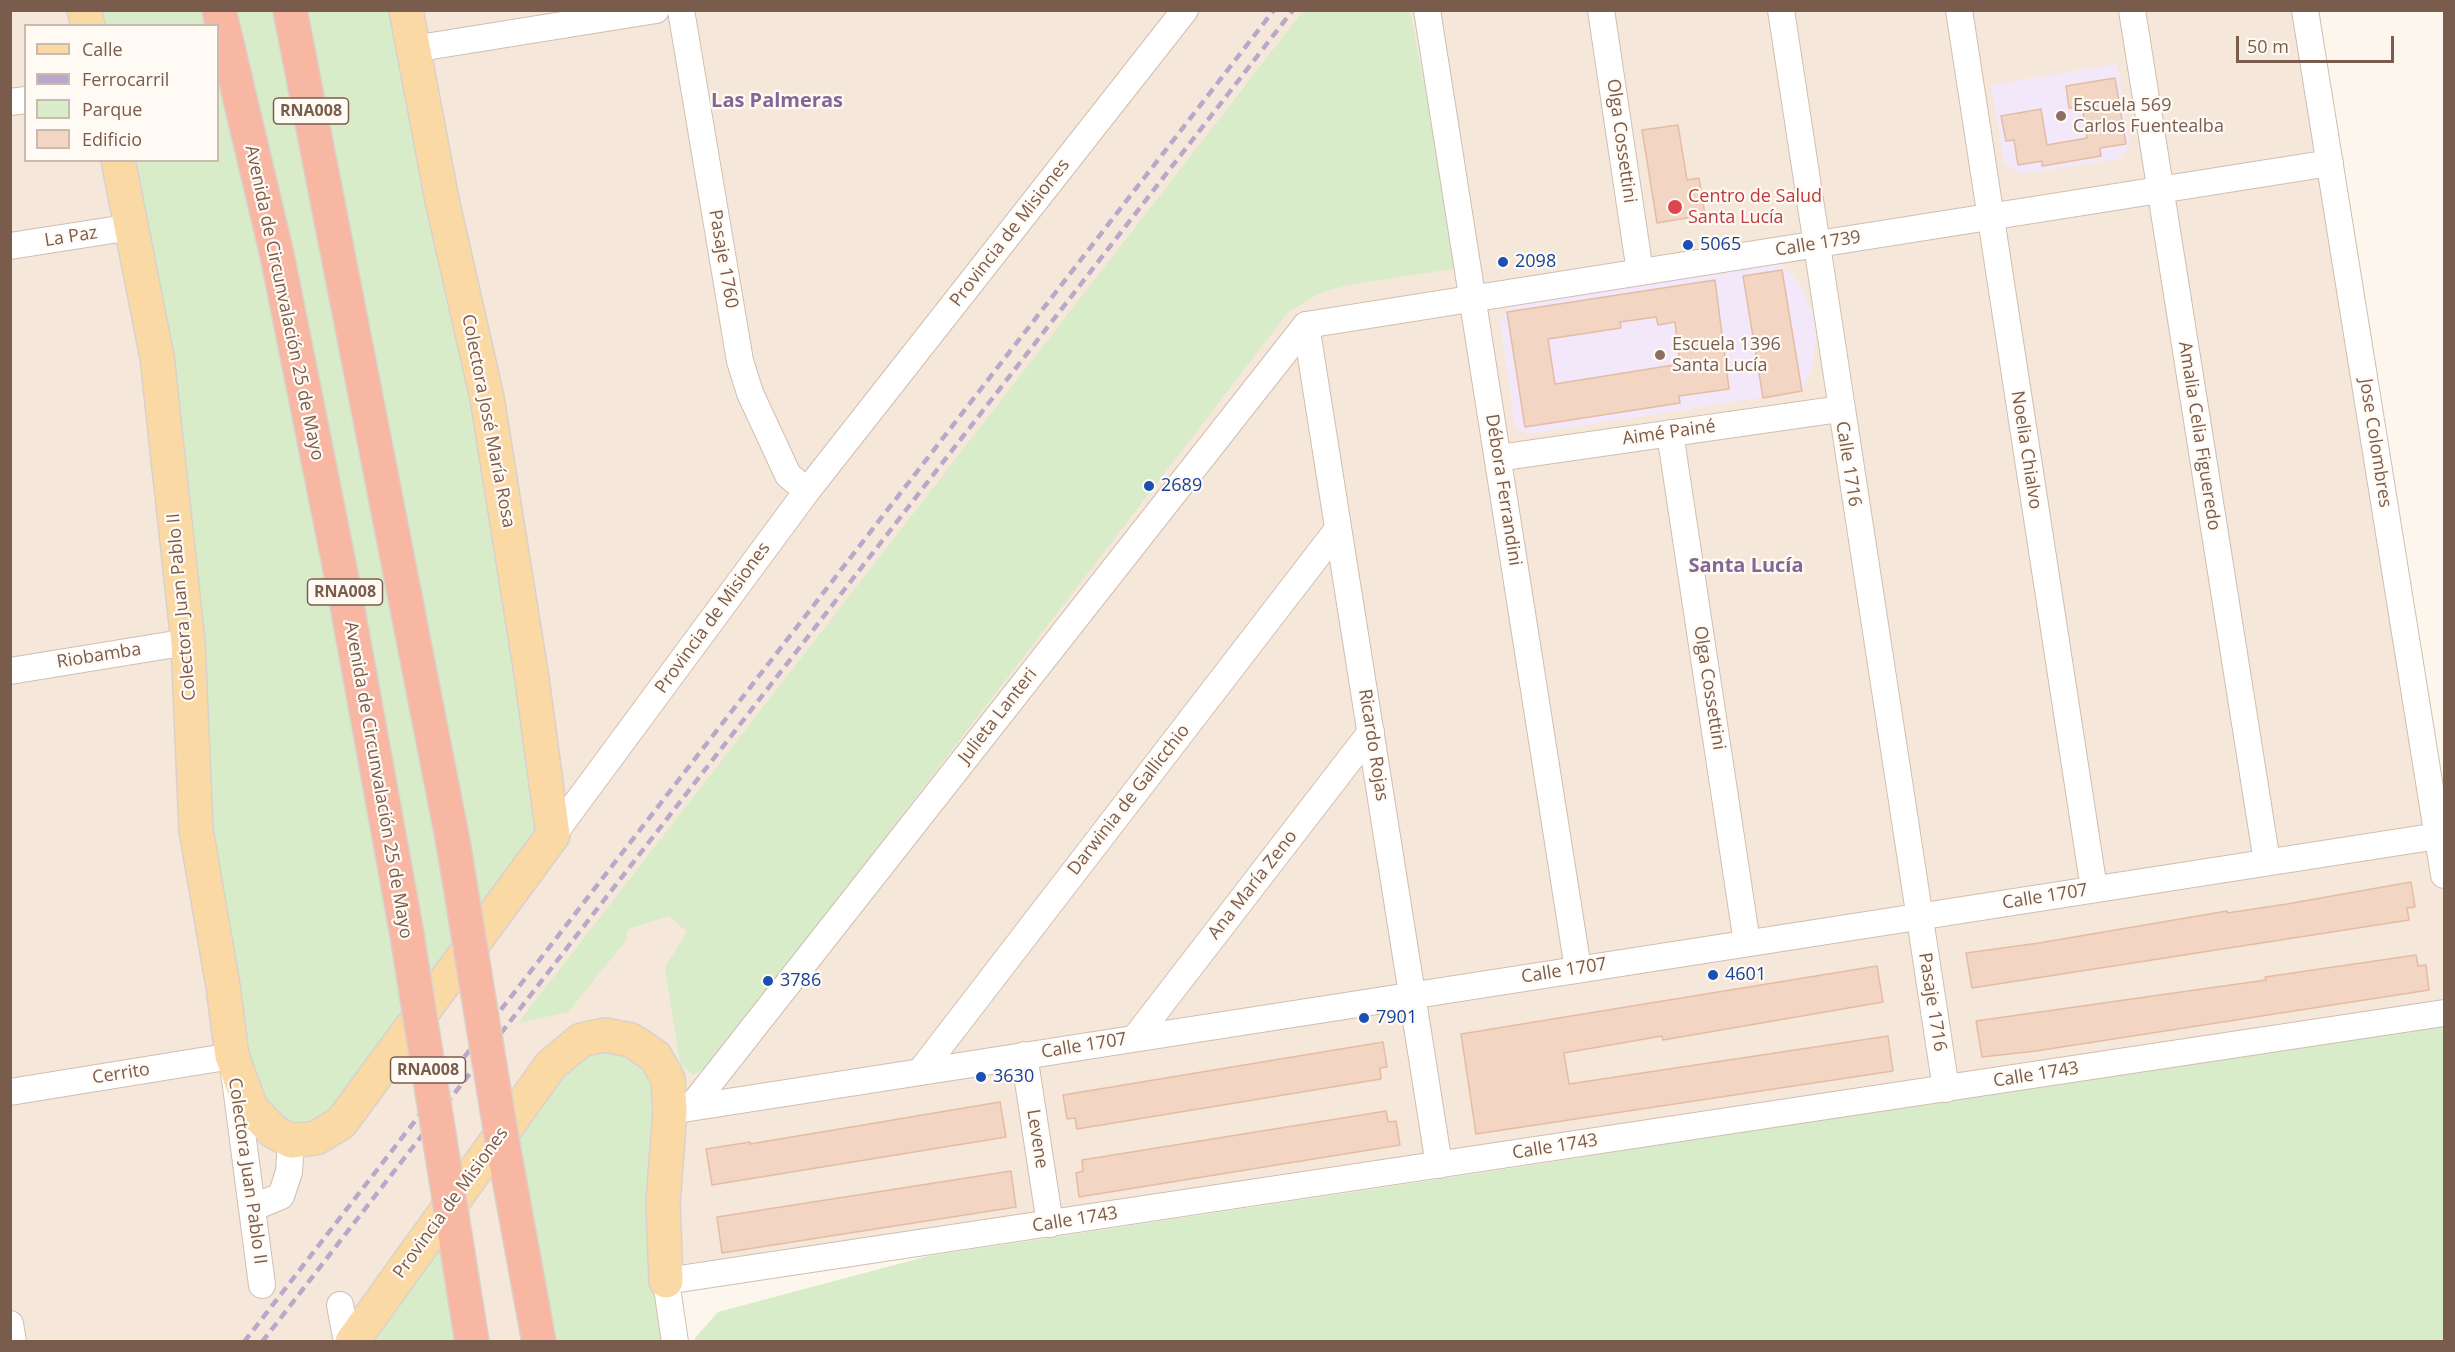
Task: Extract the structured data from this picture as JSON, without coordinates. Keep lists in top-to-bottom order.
{
  "streets": {
    "highway": ["RNA008", "Avenida de Circunvalación 25 de Mayo"],
    "main road": ["Provincia de Misiones", "Colectora José María Rosa", "Colectora Juan Pablo II"],
    "street": [
      "Olga Cossettini",
      "La Paz",
      "Calle 1739",
      "Pasaje 1760",
      "Aimé Painé",
      "Amalia Celia Figueredo",
      "Jose Colombres",
      "Noelia Chialvo",
      "Calle 1716",
      "Débora Ferrandini",
      "Riobamba",
      "Julieta Lanteri",
      "Ricardo Rojas",
      "Darwinia de Gallicchio",
      "Ana María Zeno",
      "Calle 1707",
      "Pasaje 1716",
      "Cerrito",
      "Calle 1743",
      "Levene"
    ]
  },
  "crossings": [
    ["Olga Cossettini", "Calle 1739"],
    ["Olga Cossettini", "Aimé Painé"],
    ["Olga Cossettini", "Calle 1707"],
    ["Provincia de Misiones", "Pasaje 1760"],
    ["Provincia de Misiones", "Colectora José María Rosa"],
    ["Provincia de Misiones", "Colectora Juan Pablo II"],
    ["Provincia de Misiones", "Julieta Lanteri"],
    ["Provincia de Misiones", "Calle 1707"],
    ["La Paz", "Colectora Juan Pablo II"],
    ["Calle 1739", "Amalia Celia Figueredo"],
    ["Calle 1739", "Jose Colombres"],
    ["Calle 1739", "Noelia Chialvo"],
    ["Calle 1739", "Calle 1716"],
    ["Calle 1739", "Débora Ferrandini"],
    ["Calle 1739", "Julieta Lanteri"],
    ["Calle 1739", "Ricardo Rojas"],
    ["Aimé Painé", "Calle 1716"],
    ["Aimé Painé", "Débora Ferrandini"],
    ["Amalia Celia Figueredo", "Calle 1707"],
    ["Jose Colombres", "Calle 1707"],
    ["Noelia Chialvo", "Calle 1707"],
    ["Calle 1716", "Calle 1707"],
    ["Calle 1716", "Pasaje 1716"],
    ["Débora Ferrandini", "Calle 1707"],
    ["Colectora Juan Pablo II", "Riobamba"],
    ["Colectora Juan Pablo II", "Cerrito"],
    ["Julieta Lanteri", "Ricardo Rojas"],
    ["Julieta Lanteri", "Calle 1707"],
    ["Ricardo Rojas", "Darwinia de Gallicchio"],
    ["Ricardo Rojas", "Ana María Zeno"],
    ["Ricardo Rojas", "Calle 1707"],
    ["Ricardo Rojas", "Calle 1743"],
    ["Darwinia de Gallicchio", "Calle 1707"],
    ["Ana María Zeno", "Calle 1707"],
    ["Calle 1707", "Pasaje 1716"],
    ["Calle 1707", "Levene"],
    ["Pasaje 1716", "Calle 1743"],
    ["Calle 1743", "Levene"]
  ],
  "districts": ["Las Palmeras", "Santa Lucía"],
  "places": [
    "Escuela 569 Carlos Fuentealba",
    "Centro de Salud Santa Lucía",
    "5065",
    "2098",
    "Escuela 1396 Santa Lucía",
    "2689",
    "4601",
    "3786",
    "7901",
    "3630"
  ],
  "legend": [
    "Calle",
    "Ferrocarril",
    "Parque",
    "Edificio"
  ],
  "scale_bar": "50 m"
}
